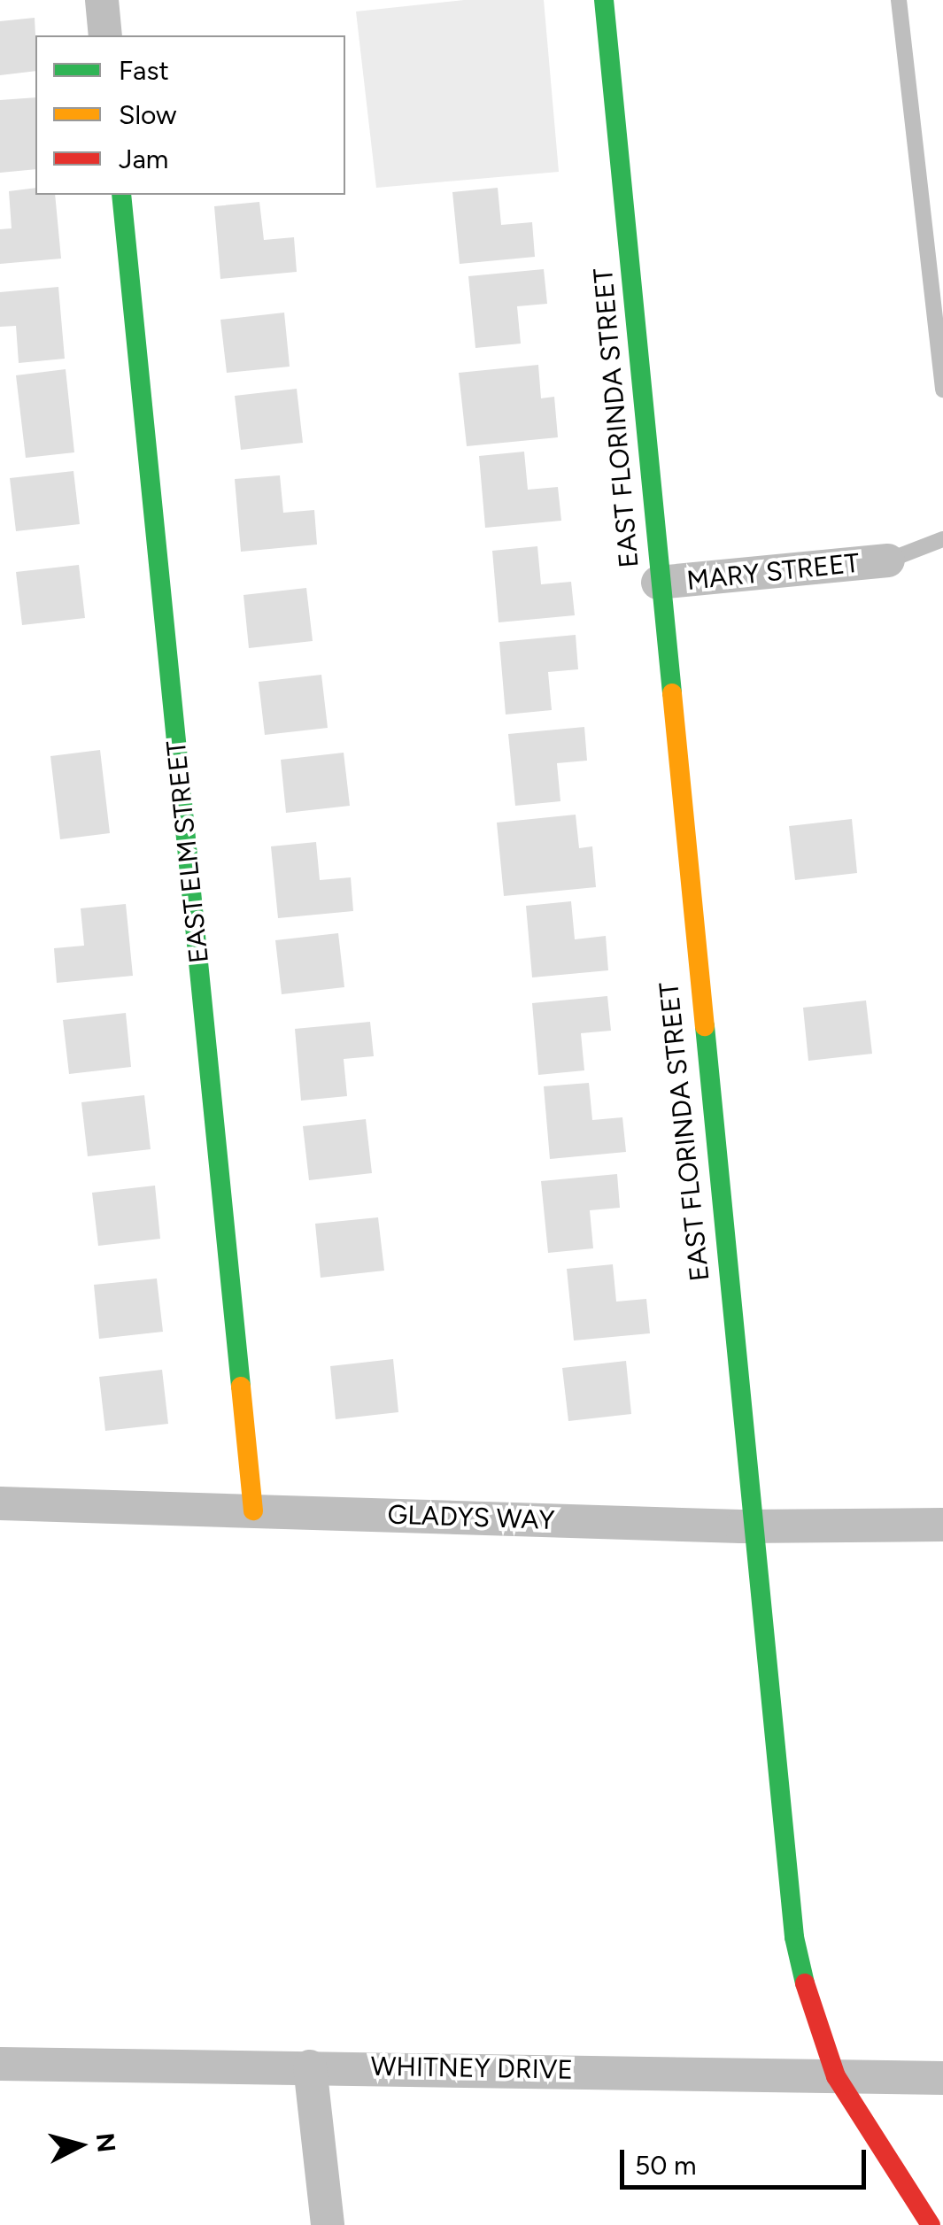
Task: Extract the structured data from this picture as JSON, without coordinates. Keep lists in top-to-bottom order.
{
  "streets": {
    "street": [
      "EAST FLORINDA STREET",
      "MARY STREET",
      "EAST ELM STREET",
      "GLADYS WAY",
      "WHITNEY DRIVE"
    ]
  },
  "crossings": [
    ["EAST FLORINDA STREET", "MARY STREET"],
    ["EAST FLORINDA STREET", "GLADYS WAY"],
    ["EAST FLORINDA STREET", "WHITNEY DRIVE"],
    ["EAST ELM STREET", "GLADYS WAY"]
  ],
  "legend": ["Fast", "Slow", "Jam"],
  "scale_bar": "50 m",
  "north": "right"
}
